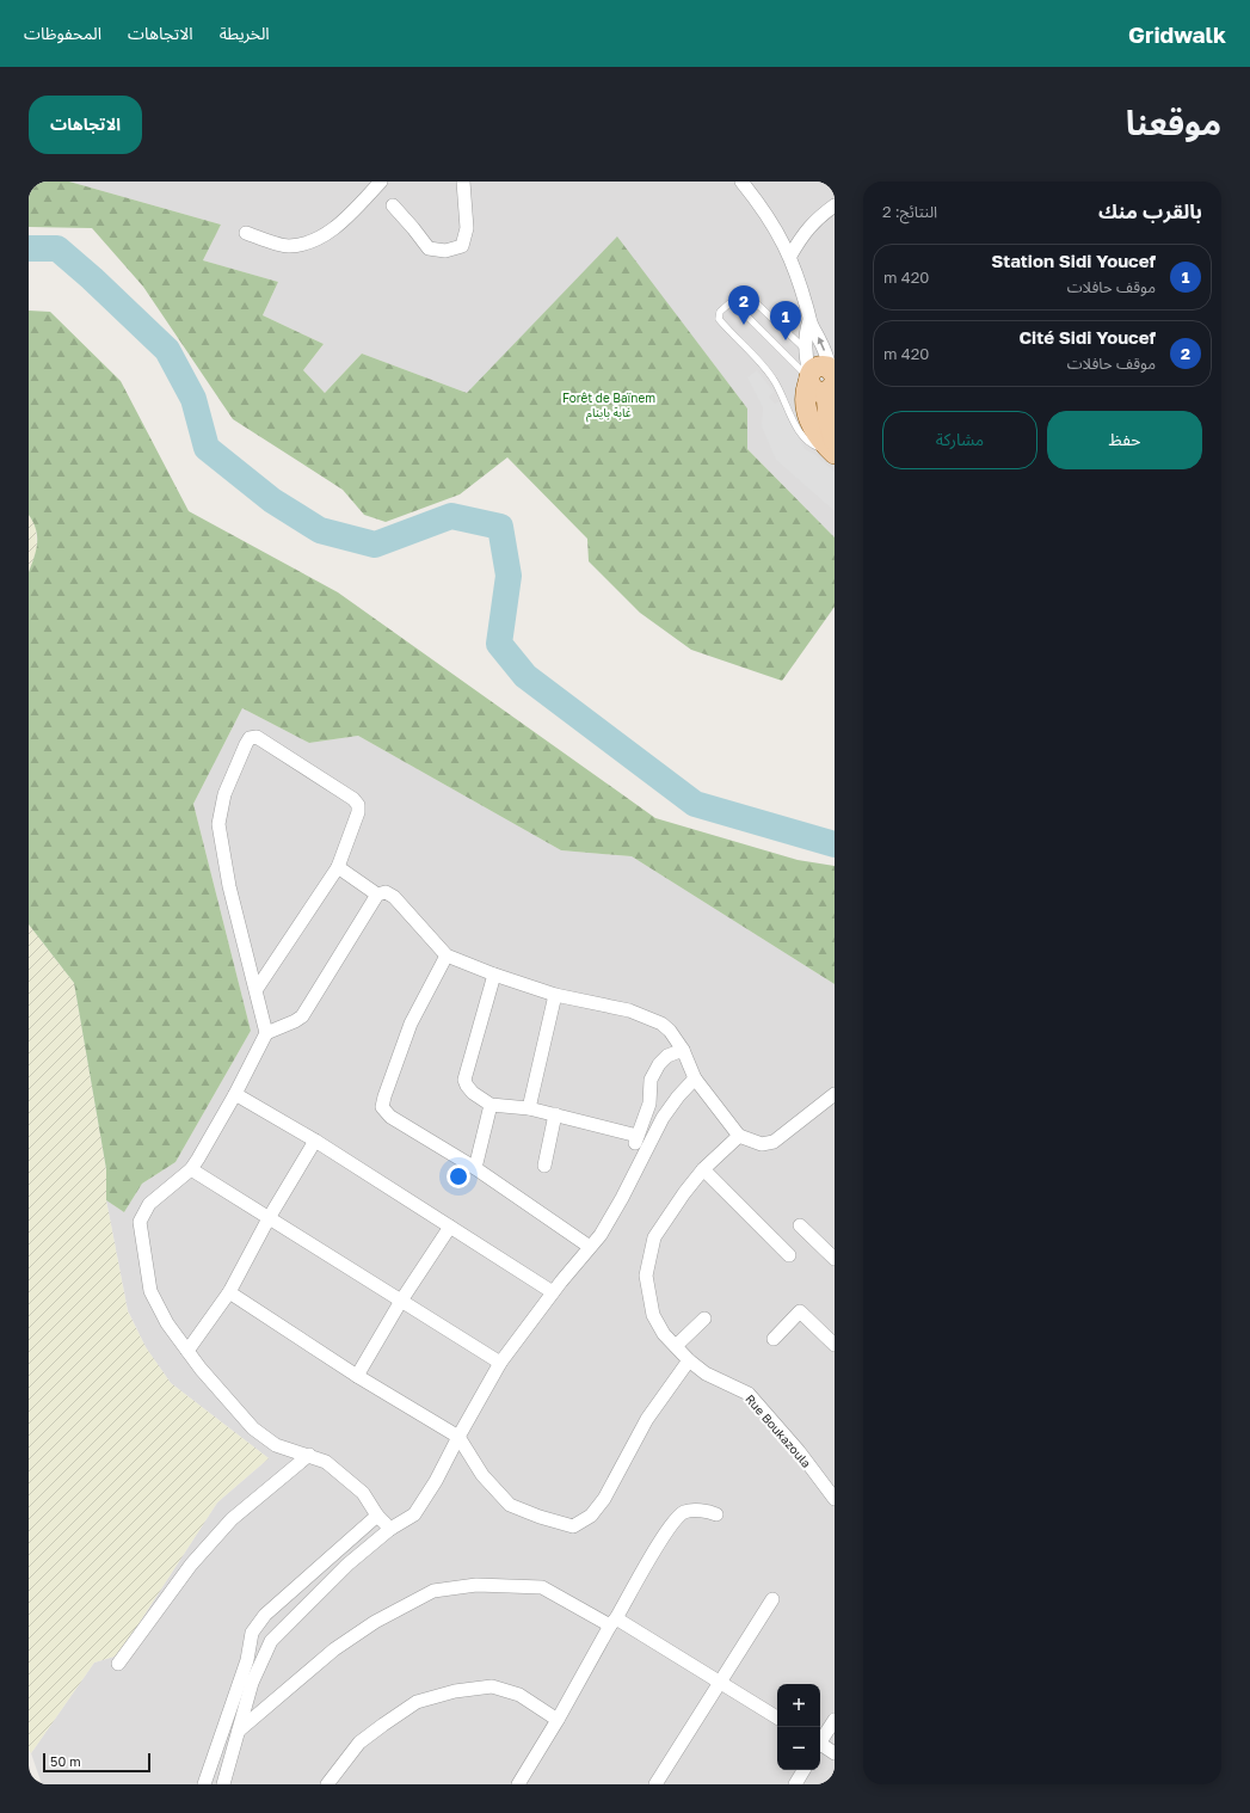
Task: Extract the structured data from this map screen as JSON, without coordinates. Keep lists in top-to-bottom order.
{
  "streets": {
    "street": ["Rue Boukazoula"]
  },
  "parks": ["Forêt de Baïnem غابة باينام"],
  "scale_bar": "50 m",
  "page": {
    "header": "Gridwalk",
    "nav": ["الخريطة", "الاتجاهات", "المحفوظات"],
    "title": "موقعنا",
    "buttons": [
      "الاتجاهات",
      ["حفظ", "مشاركة"]
    ],
    "heading": ["بالقرب منك", "النتائج: 2"],
    "list": [
      {
        "mark": "1",
        "name": "Station Sidi Youcef",
        "note": "موقف حافلات",
        "value": "420 m"
      },
      {
        "mark": "2",
        "name": "Cité Sidi Youcef",
        "note": "موقف حافلات",
        "value": "420 m"
      }
    ],
    "pins": ["2", "1"],
    "map_buttons": ["+", "−"],
    "scale": "50 m"
  }
}
